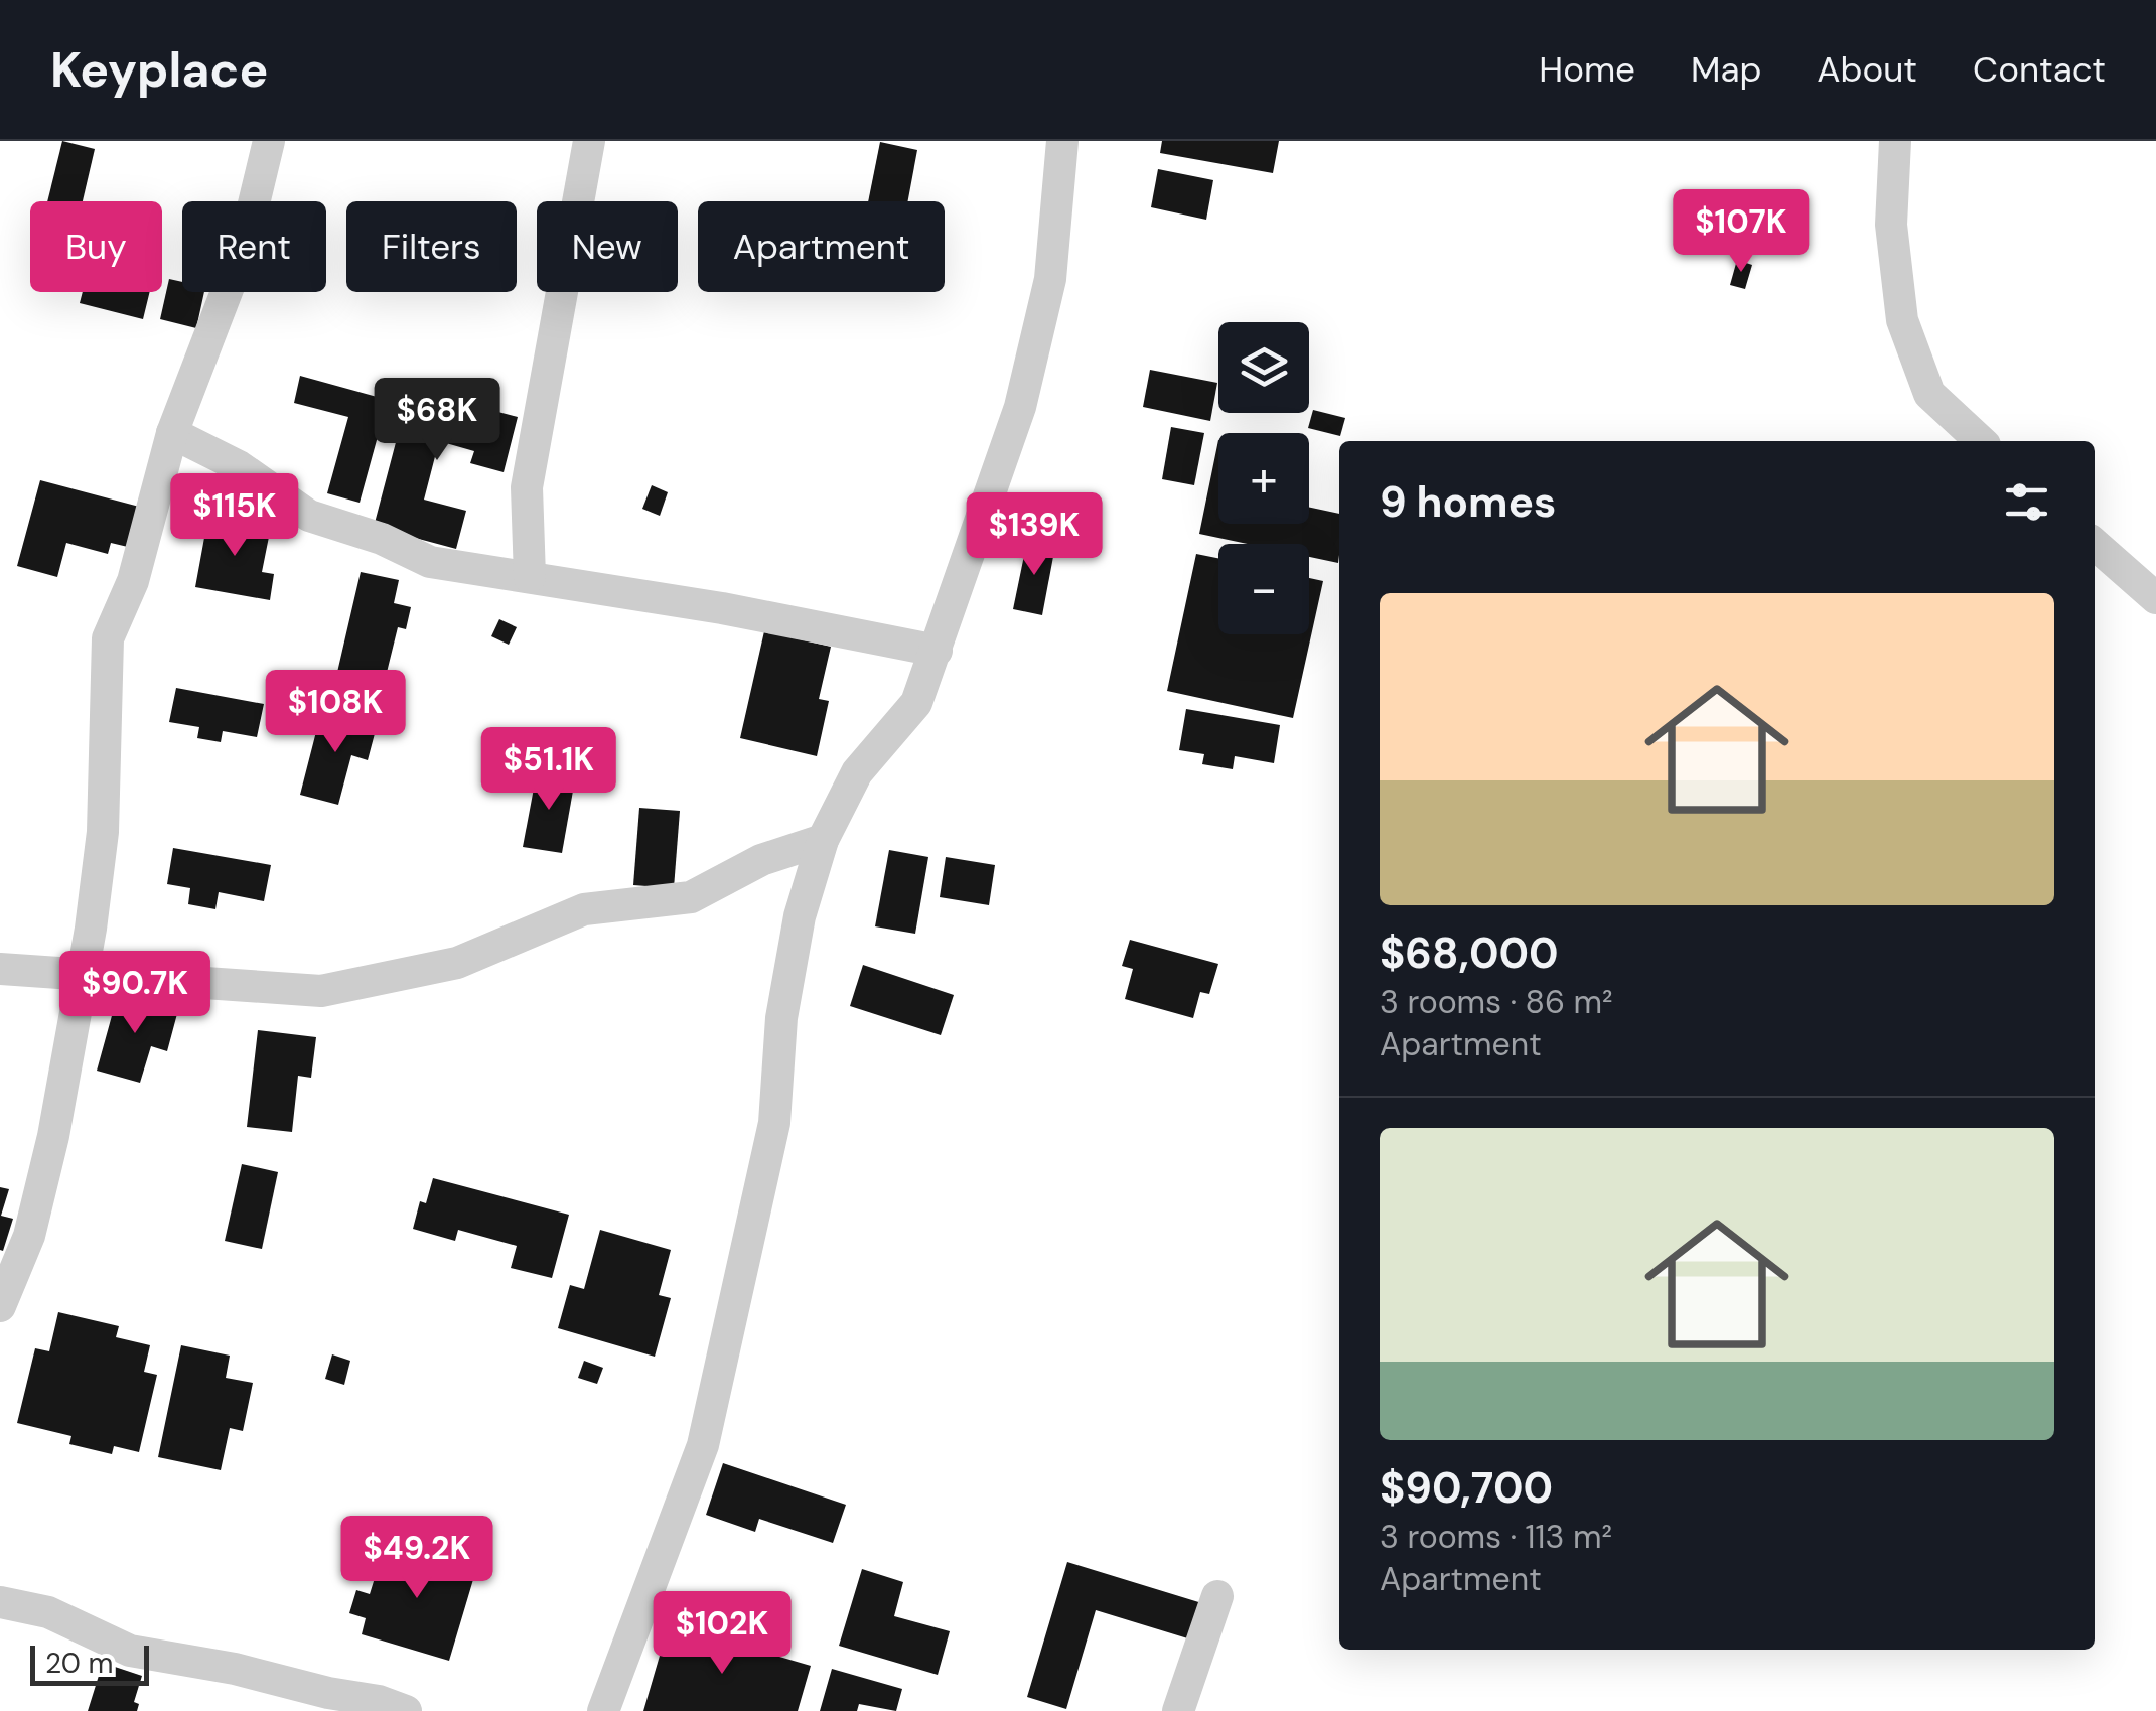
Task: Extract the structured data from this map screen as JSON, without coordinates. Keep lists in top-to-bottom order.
{
  "scale_bar": "20 m",
  "page": {
    "header": "Keyplace",
    "nav": [
      "Home",
      "Map",
      "About",
      "Contact"
    ],
    "price": [
      "$107K",
      "$68K",
      "$115K",
      "$139K",
      "$108K",
      "$51.1K",
      "$90.7K",
      "$49.2K",
      "$102K"
    ],
    "chip": [
      "Buy",
      "Rent",
      "Filters",
      "New",
      "Apartment"
    ],
    "map_buttons": ["+", "−"],
    "heading": "9 homes",
    "list": [
      {
        "name": "$68,000",
        "note": "3 rooms · 86 m² · Apartment"
      },
      {
        "name": "$90,700",
        "note": "3 rooms · 113 m² · Apartment"
      }
    ],
    "scale": "20 m"
  }
}
